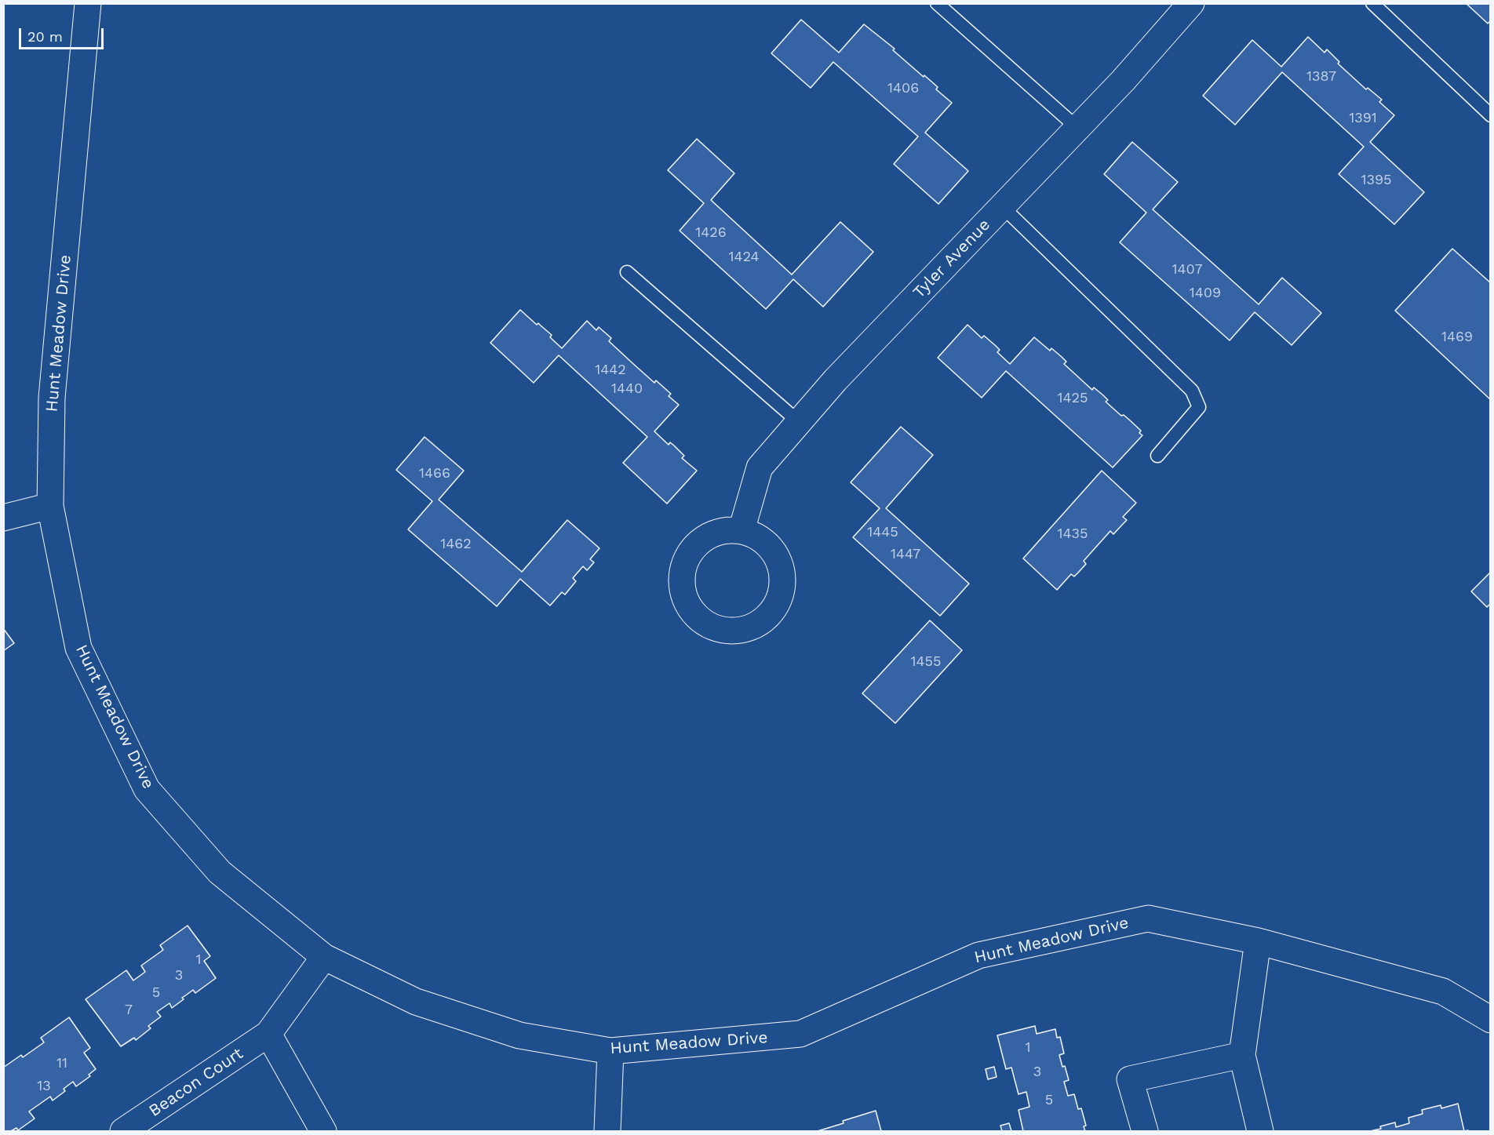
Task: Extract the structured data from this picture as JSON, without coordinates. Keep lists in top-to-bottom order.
{
  "streets": {
    "street": ["Tyler Avenue", "Hunt Meadow Drive", "Beacon Court"]
  },
  "crossings": [
    ["Hunt Meadow Drive", "Beacon Court"]
  ],
  "house_numbers": [
    "1387",
    "1406",
    "1391",
    "1395",
    "1426",
    "1424",
    "1407",
    "1409",
    "1469",
    "1442",
    "1440",
    "1425",
    "1466",
    "1445",
    "1435",
    "1462",
    "1447",
    "1455",
    "1",
    "3",
    "5",
    "7",
    "1",
    "11",
    "3",
    "13",
    "5"
  ],
  "scale_bar": "20 m"
}
